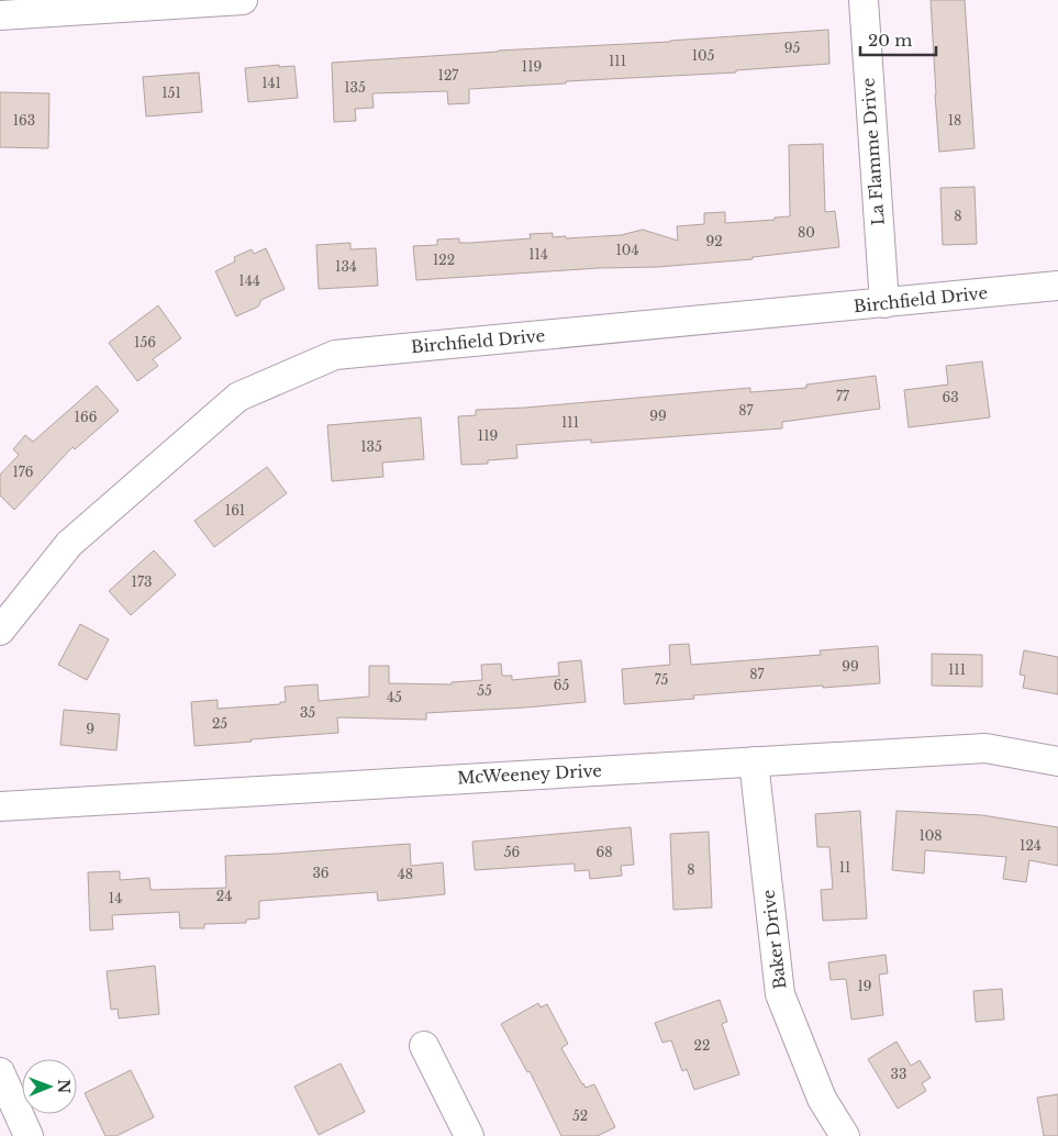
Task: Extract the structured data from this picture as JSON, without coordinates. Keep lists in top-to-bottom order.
{
  "streets": {
    "street": [
      "La Flamme Drive",
      "Birchfield Drive",
      "McWeeney Drive",
      "Baker Drive"
    ]
  },
  "crossings": [
    ["La Flamme Drive", "Birchfield Drive"],
    ["McWeeney Drive", "Baker Drive"]
  ],
  "house_numbers": [
    "95",
    "105",
    "111",
    "119",
    "127",
    "141",
    "135",
    "151",
    "163",
    "18",
    "8",
    "80",
    "92",
    "104",
    "114",
    "122",
    "134",
    "144",
    "156",
    "77",
    "63",
    "87",
    "99",
    "166",
    "111",
    "119",
    "135",
    "176",
    "161",
    "173",
    "99",
    "111",
    "87",
    "75",
    "65",
    "55",
    "45",
    "35",
    "25",
    "9",
    "108",
    "124",
    "56",
    "68",
    "11",
    "8",
    "36",
    "48",
    "24",
    "14",
    "19",
    "22",
    "33",
    "52"
  ],
  "scale_bar": "20 m",
  "north": "right"
}
